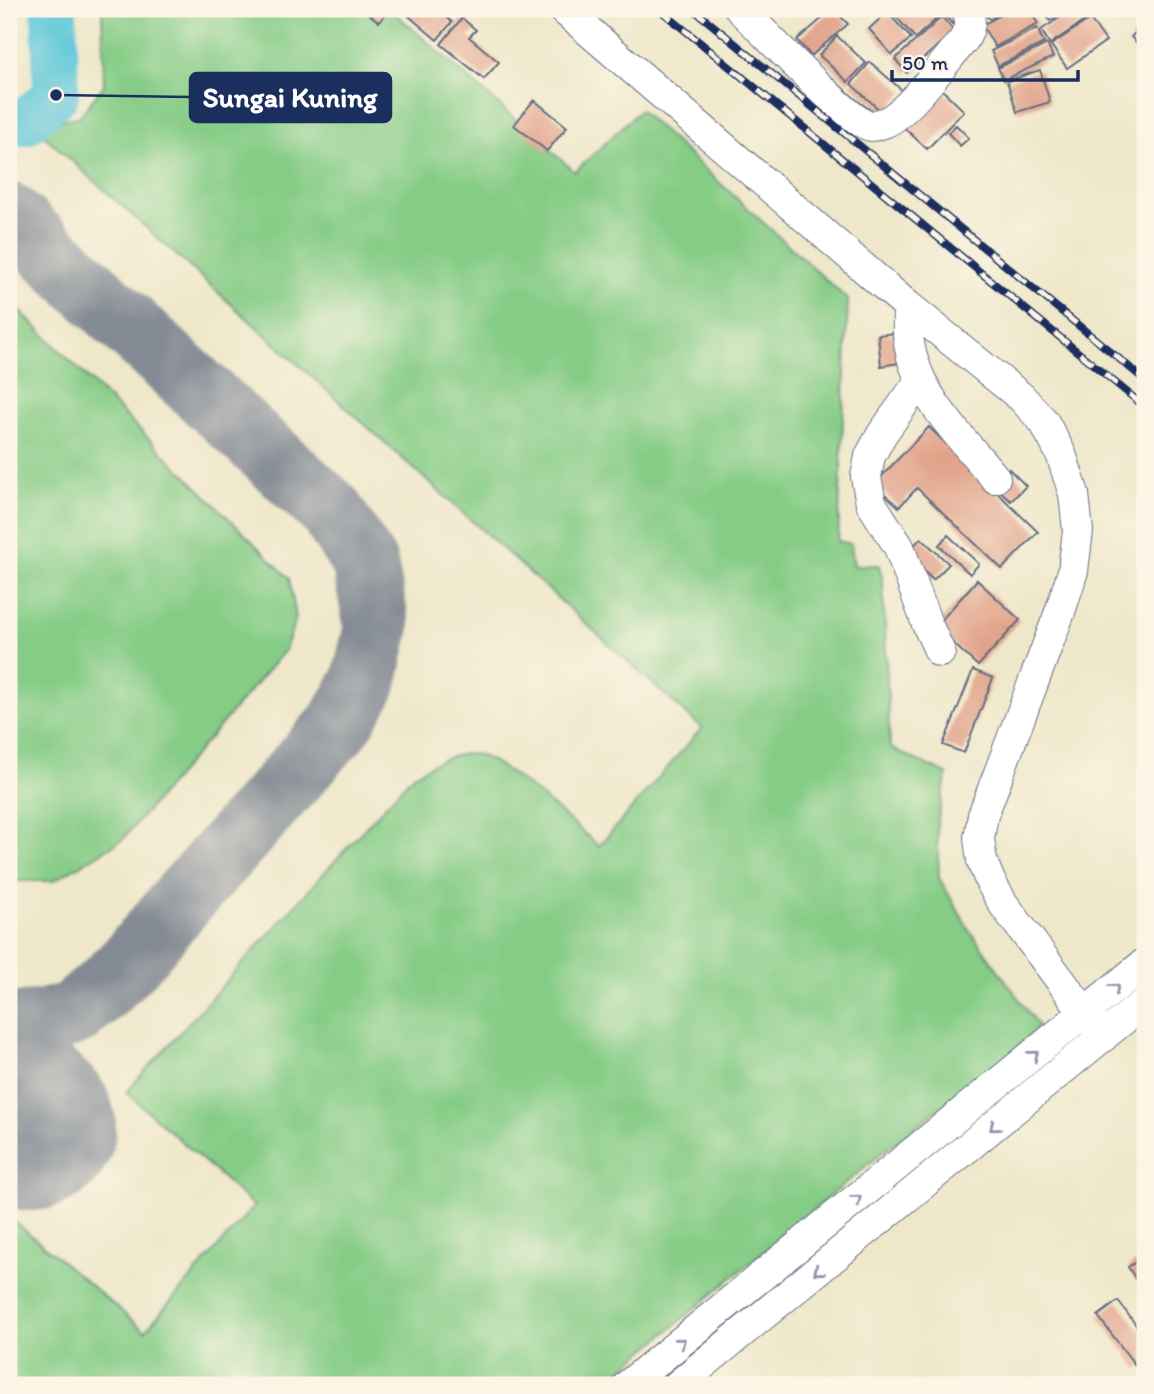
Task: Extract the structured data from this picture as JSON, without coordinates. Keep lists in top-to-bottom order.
{
  "places": ["Sungai Kuning"],
  "scale_bar": "50 m"
}
